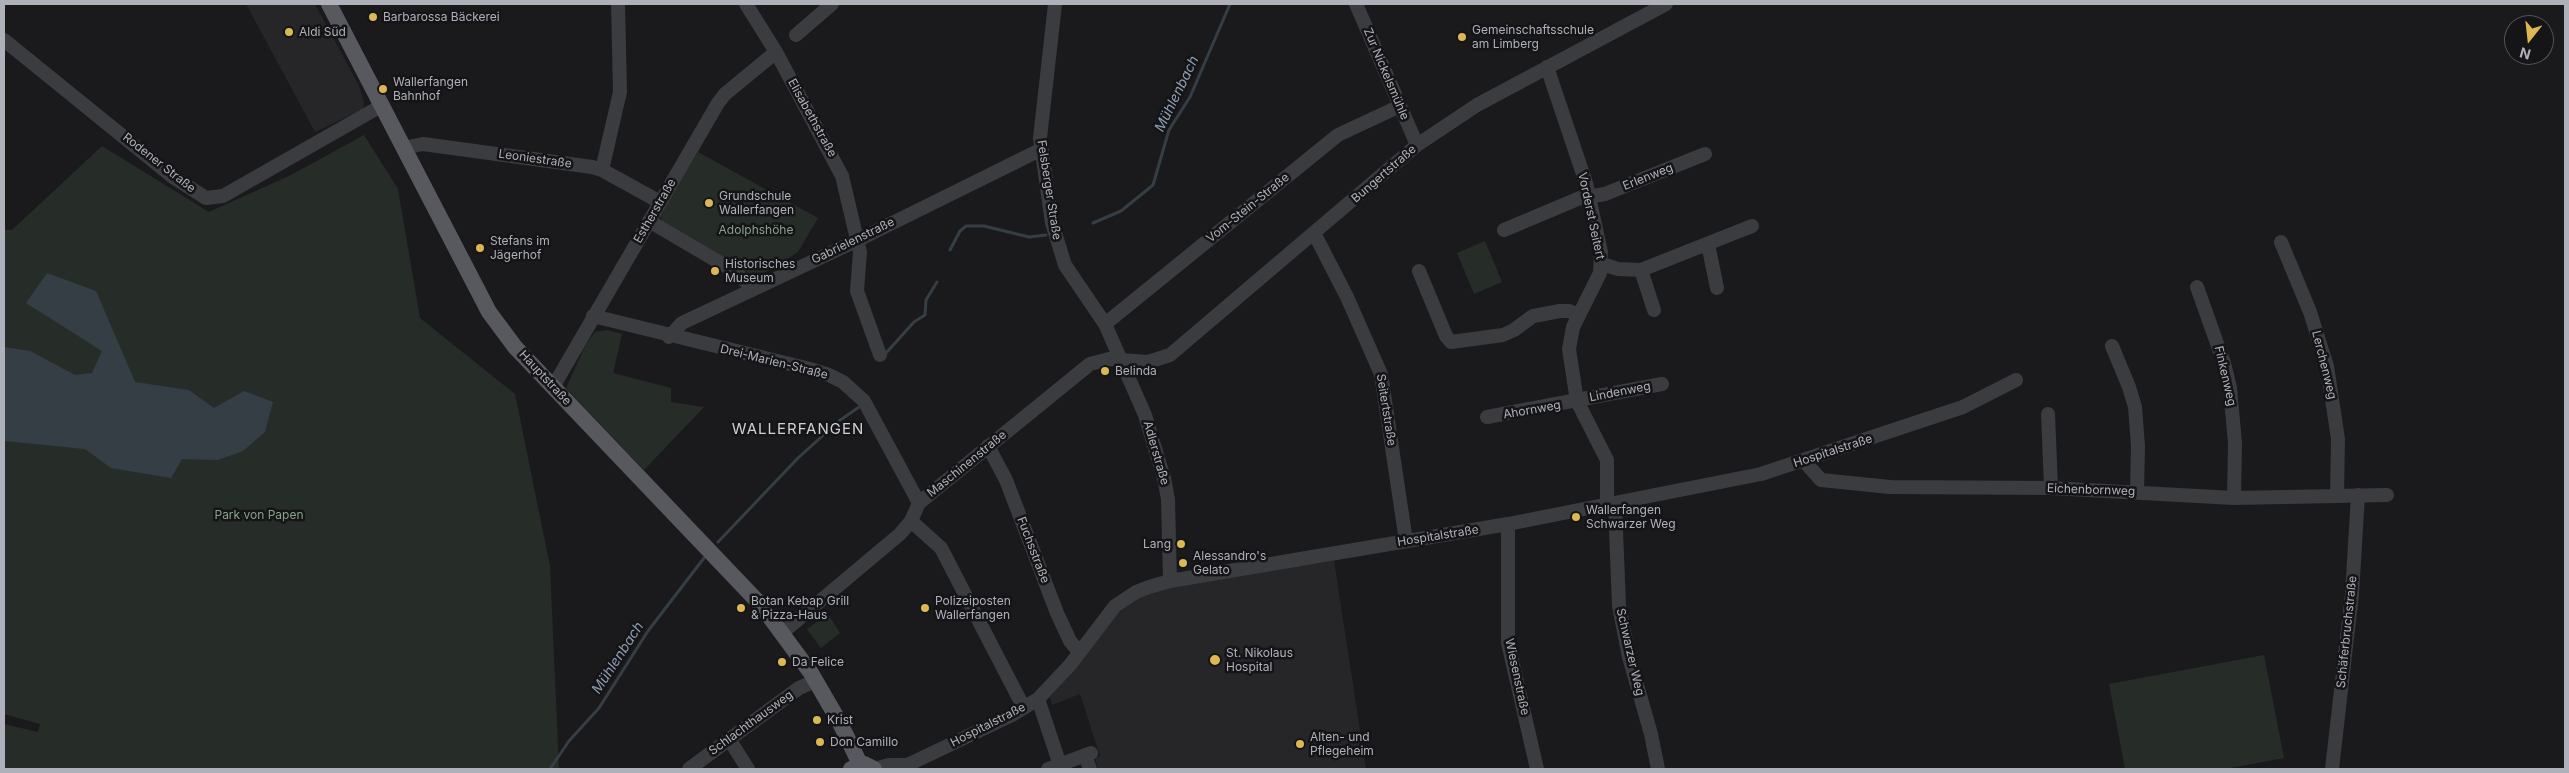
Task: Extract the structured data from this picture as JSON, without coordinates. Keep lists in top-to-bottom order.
{
  "streets": {
    "main road": ["Hauptstraße"],
    "street": [
      "Zur Nickelsmühle",
      "Elisabethstraße",
      "Leoniestraße",
      "Rodener Straße",
      "Bungertstraße",
      "Erlenweg",
      "Felsberger Straße",
      "Vom-Stein-Straße",
      "Estherstraße",
      "Vorderst Seitert",
      "Gabrielenstraße",
      "Drei-Marien-Straße",
      "Lerchenweg",
      "Finkenweg",
      "Lindenweg",
      "Seitertstraße",
      "Ahornweg",
      "Hospitalstraße",
      "Adlerstraße",
      "Maschinenstraße",
      "Eichenbornweg",
      "Fuchsstraße",
      "Schäferbruchstraße",
      "Schwarzer Weg",
      "Wiesenstraße",
      "Schlachthausweg"
    ]
  },
  "crossings": [
    ["Zur Nickelsmühle", "Bungertstraße"],
    ["Zur Nickelsmühle", "Vom-Stein-Straße"],
    ["Elisabethstraße", "Estherstraße"],
    ["Elisabethstraße", "Gabrielenstraße"],
    ["Leoniestraße", "Estherstraße"],
    ["Leoniestraße", "Hauptstraße"],
    ["Rodener Straße", "Hauptstraße"],
    ["Bungertstraße", "Felsberger Straße"],
    ["Bungertstraße", "Vorderst Seitert"],
    ["Bungertstraße", "Seitertstraße"],
    ["Bungertstraße", "Adlerstraße"],
    ["Bungertstraße", "Maschinenstraße"],
    ["Erlenweg", "Vorderst Seitert"],
    ["Felsberger Straße", "Vom-Stein-Straße"],
    ["Felsberger Straße", "Gabrielenstraße"],
    ["Felsberger Straße", "Adlerstraße"],
    ["Felsberger Straße", "Maschinenstraße"],
    ["Estherstraße", "Drei-Marien-Straße"],
    ["Estherstraße", "Hauptstraße"],
    ["Vorderst Seitert", "Lindenweg"],
    ["Vorderst Seitert", "Ahornweg"],
    ["Vorderst Seitert", "Hospitalstraße"],
    ["Vorderst Seitert", "Schwarzer Weg"],
    ["Gabrielenstraße", "Drei-Marien-Straße"],
    ["Drei-Marien-Straße", "Maschinenstraße"],
    ["Lerchenweg", "Eichenbornweg"],
    ["Finkenweg", "Eichenbornweg"],
    ["Hauptstraße", "Hospitalstraße"],
    ["Hauptstraße", "Maschinenstraße"],
    ["Hauptstraße", "Schlachthausweg"],
    ["Lindenweg", "Ahornweg"],
    ["Seitertstraße", "Hospitalstraße"],
    ["Hospitalstraße", "Adlerstraße"],
    ["Hospitalstraße", "Eichenbornweg"],
    ["Hospitalstraße", "Fuchsstraße"],
    ["Hospitalstraße", "Schwarzer Weg"],
    ["Hospitalstraße", "Wiesenstraße"],
    ["Adlerstraße", "Maschinenstraße"],
    ["Maschinenstraße", "Fuchsstraße"],
    ["Eichenbornweg", "Schäferbruchstraße"]
  ],
  "districts": ["WALLERFANGEN"],
  "water": ["Mühlenbach"],
  "parks": ["Adolphshöhe", "Park von Papen"],
  "places": [
    "Barbarossa Bäckerei",
    "Aldi Süd",
    "Gemeinschaftsschule am Limberg",
    "Wallerfangen Bahnhof",
    "Grundschule Wallerfangen",
    "Stefans im Jägerhof",
    "Historisches Museum",
    "Belinda",
    "Wallerfangen Schwarzer Weg",
    "Lang",
    "Alessandro's Gelato",
    "Botan Kebap Grill & Pizza-Haus",
    "Polizeiposten Wallerfangen",
    "St. Nikolaus Hospital",
    "Da Felice",
    "Krist",
    "Don Camillo",
    "Alten- und Pflegeheim"
  ],
  "north": "bottom"
}
